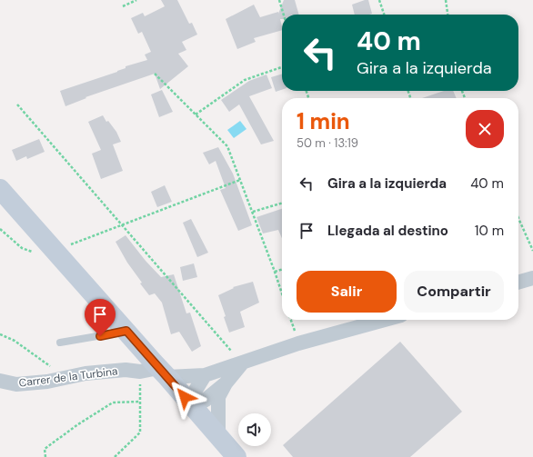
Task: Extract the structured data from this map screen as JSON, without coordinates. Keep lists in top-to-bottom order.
{
  "streets": {
    "street": ["Carrer de la Turbina"]
  },
  "page": {
    "turn": ["40 m", "Gira a la izquierda"],
    "heading": ["1 min", "50 m · 13:19"],
    "list": [
      {
        "name": "Gira a la izquierda",
        "value": "40 m"
      },
      {
        "name": "Llegada al destino",
        "value": "10 m"
      }
    ],
    "buttons": ["Salir", "Compartir"]
  }
}
